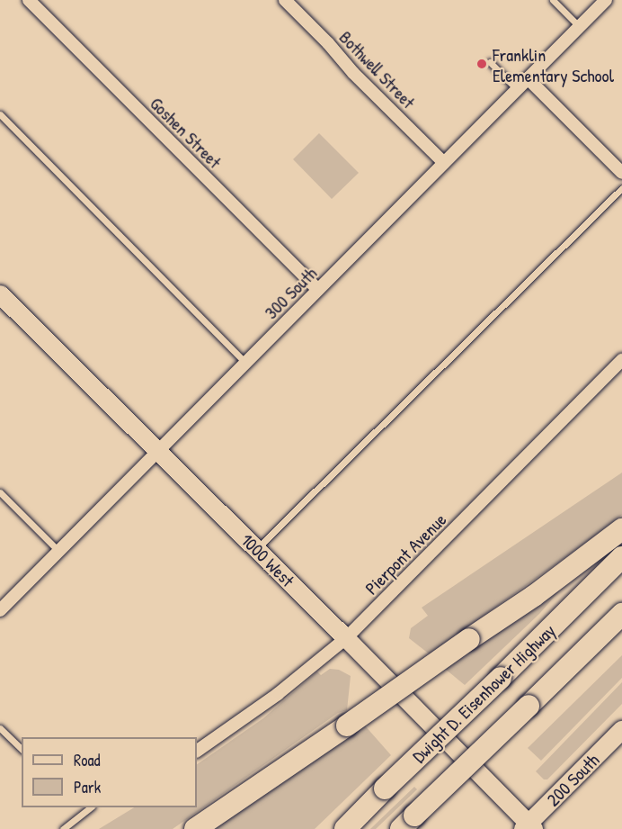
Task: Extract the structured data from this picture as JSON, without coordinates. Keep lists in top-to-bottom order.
{
  "streets": {
    "highway": ["Dwight D. Eisenhower Highway"],
    "street": [
      "Bothwell Street",
      "Goshen Street",
      "300 South",
      "Pierpont Avenue",
      "1000 West",
      "200 South"
    ]
  },
  "crossings": [
    ["Bothwell Street", "300 South"],
    ["Goshen Street", "300 South"],
    ["300 South", "1000 West"],
    ["Pierpont Avenue", "1000 West"],
    ["1000 West", "200 South"]
  ],
  "places": ["Franklin Elementary School"],
  "legend": ["Road", "Park"]
}
